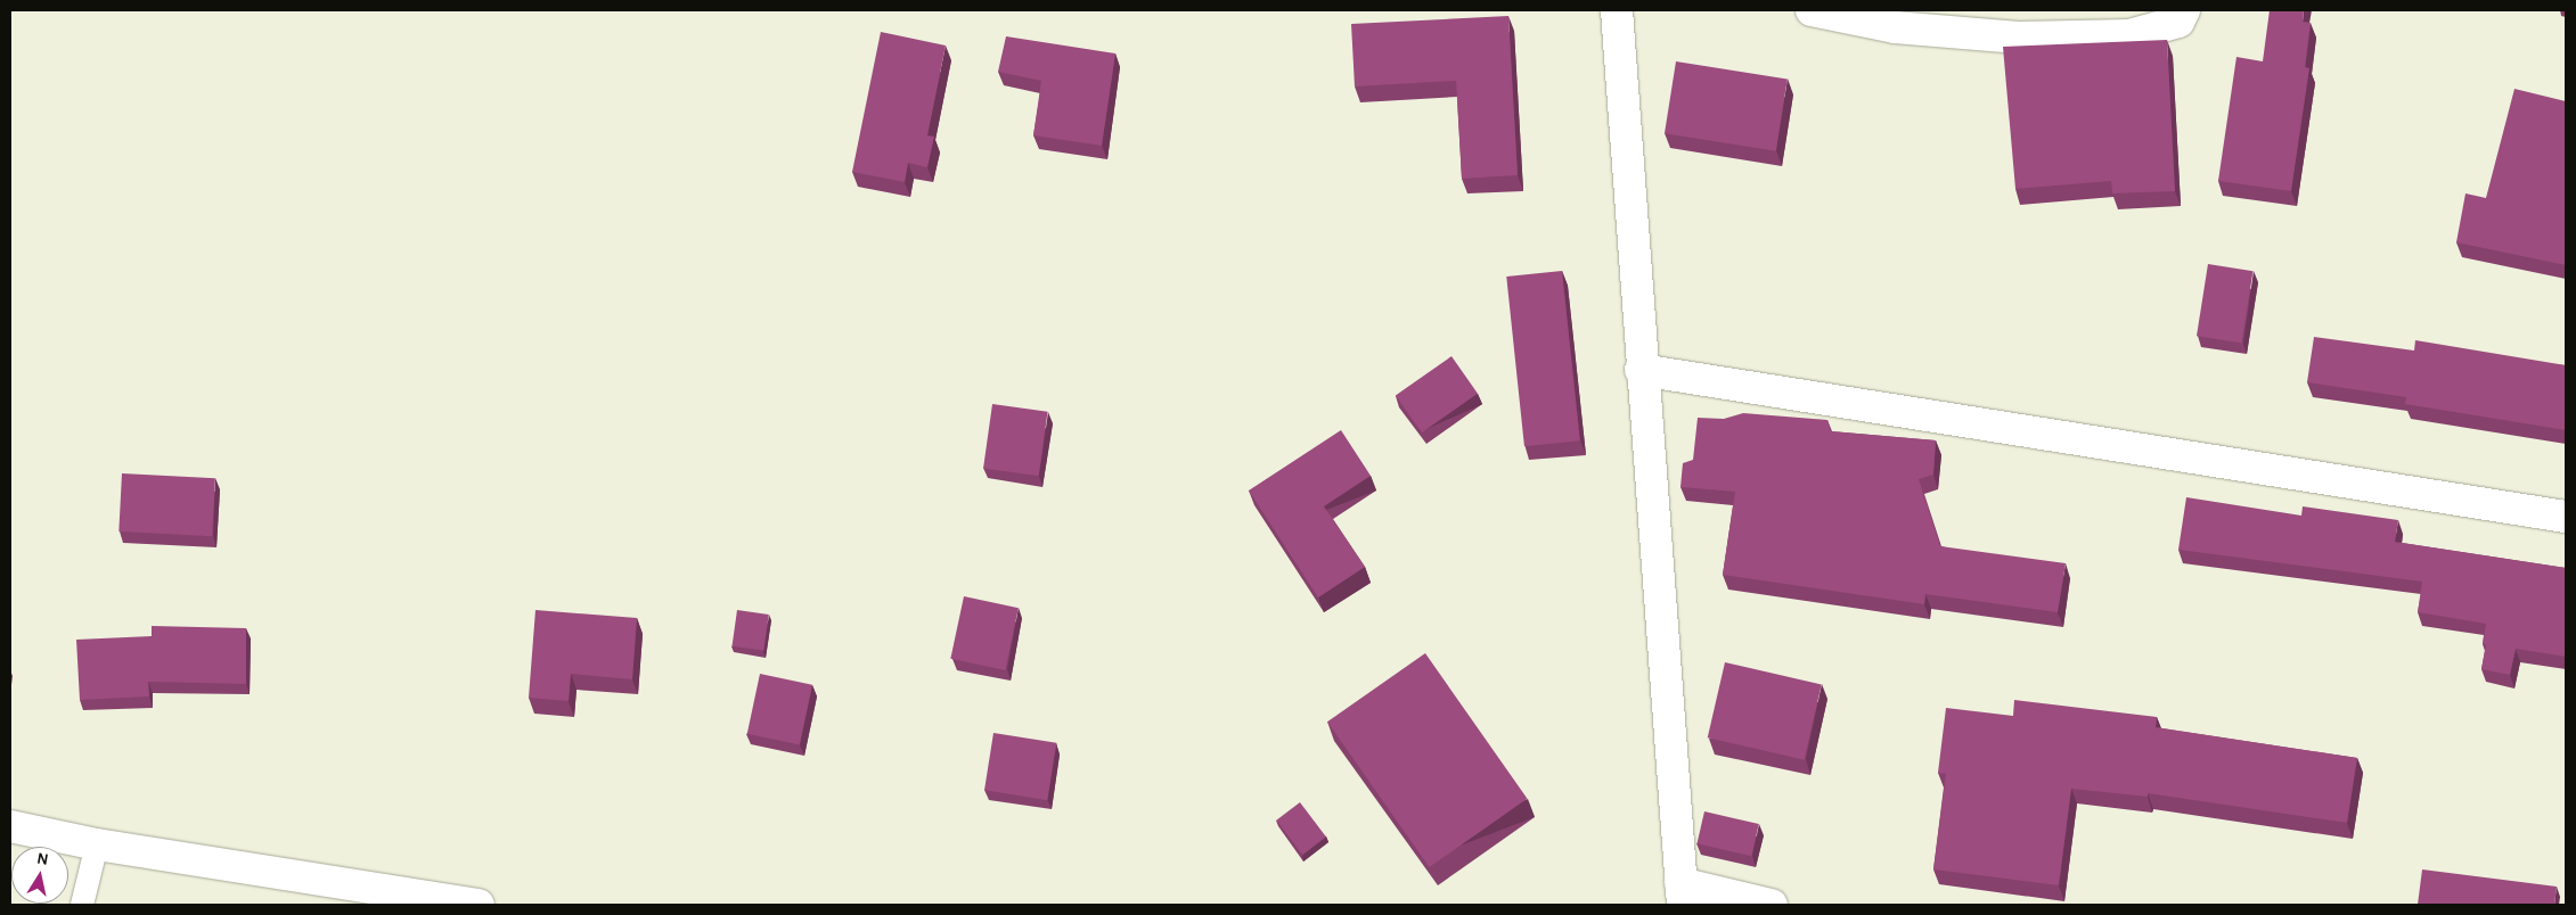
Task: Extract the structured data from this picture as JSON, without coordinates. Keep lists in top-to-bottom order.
{
  "north": "top"
}
